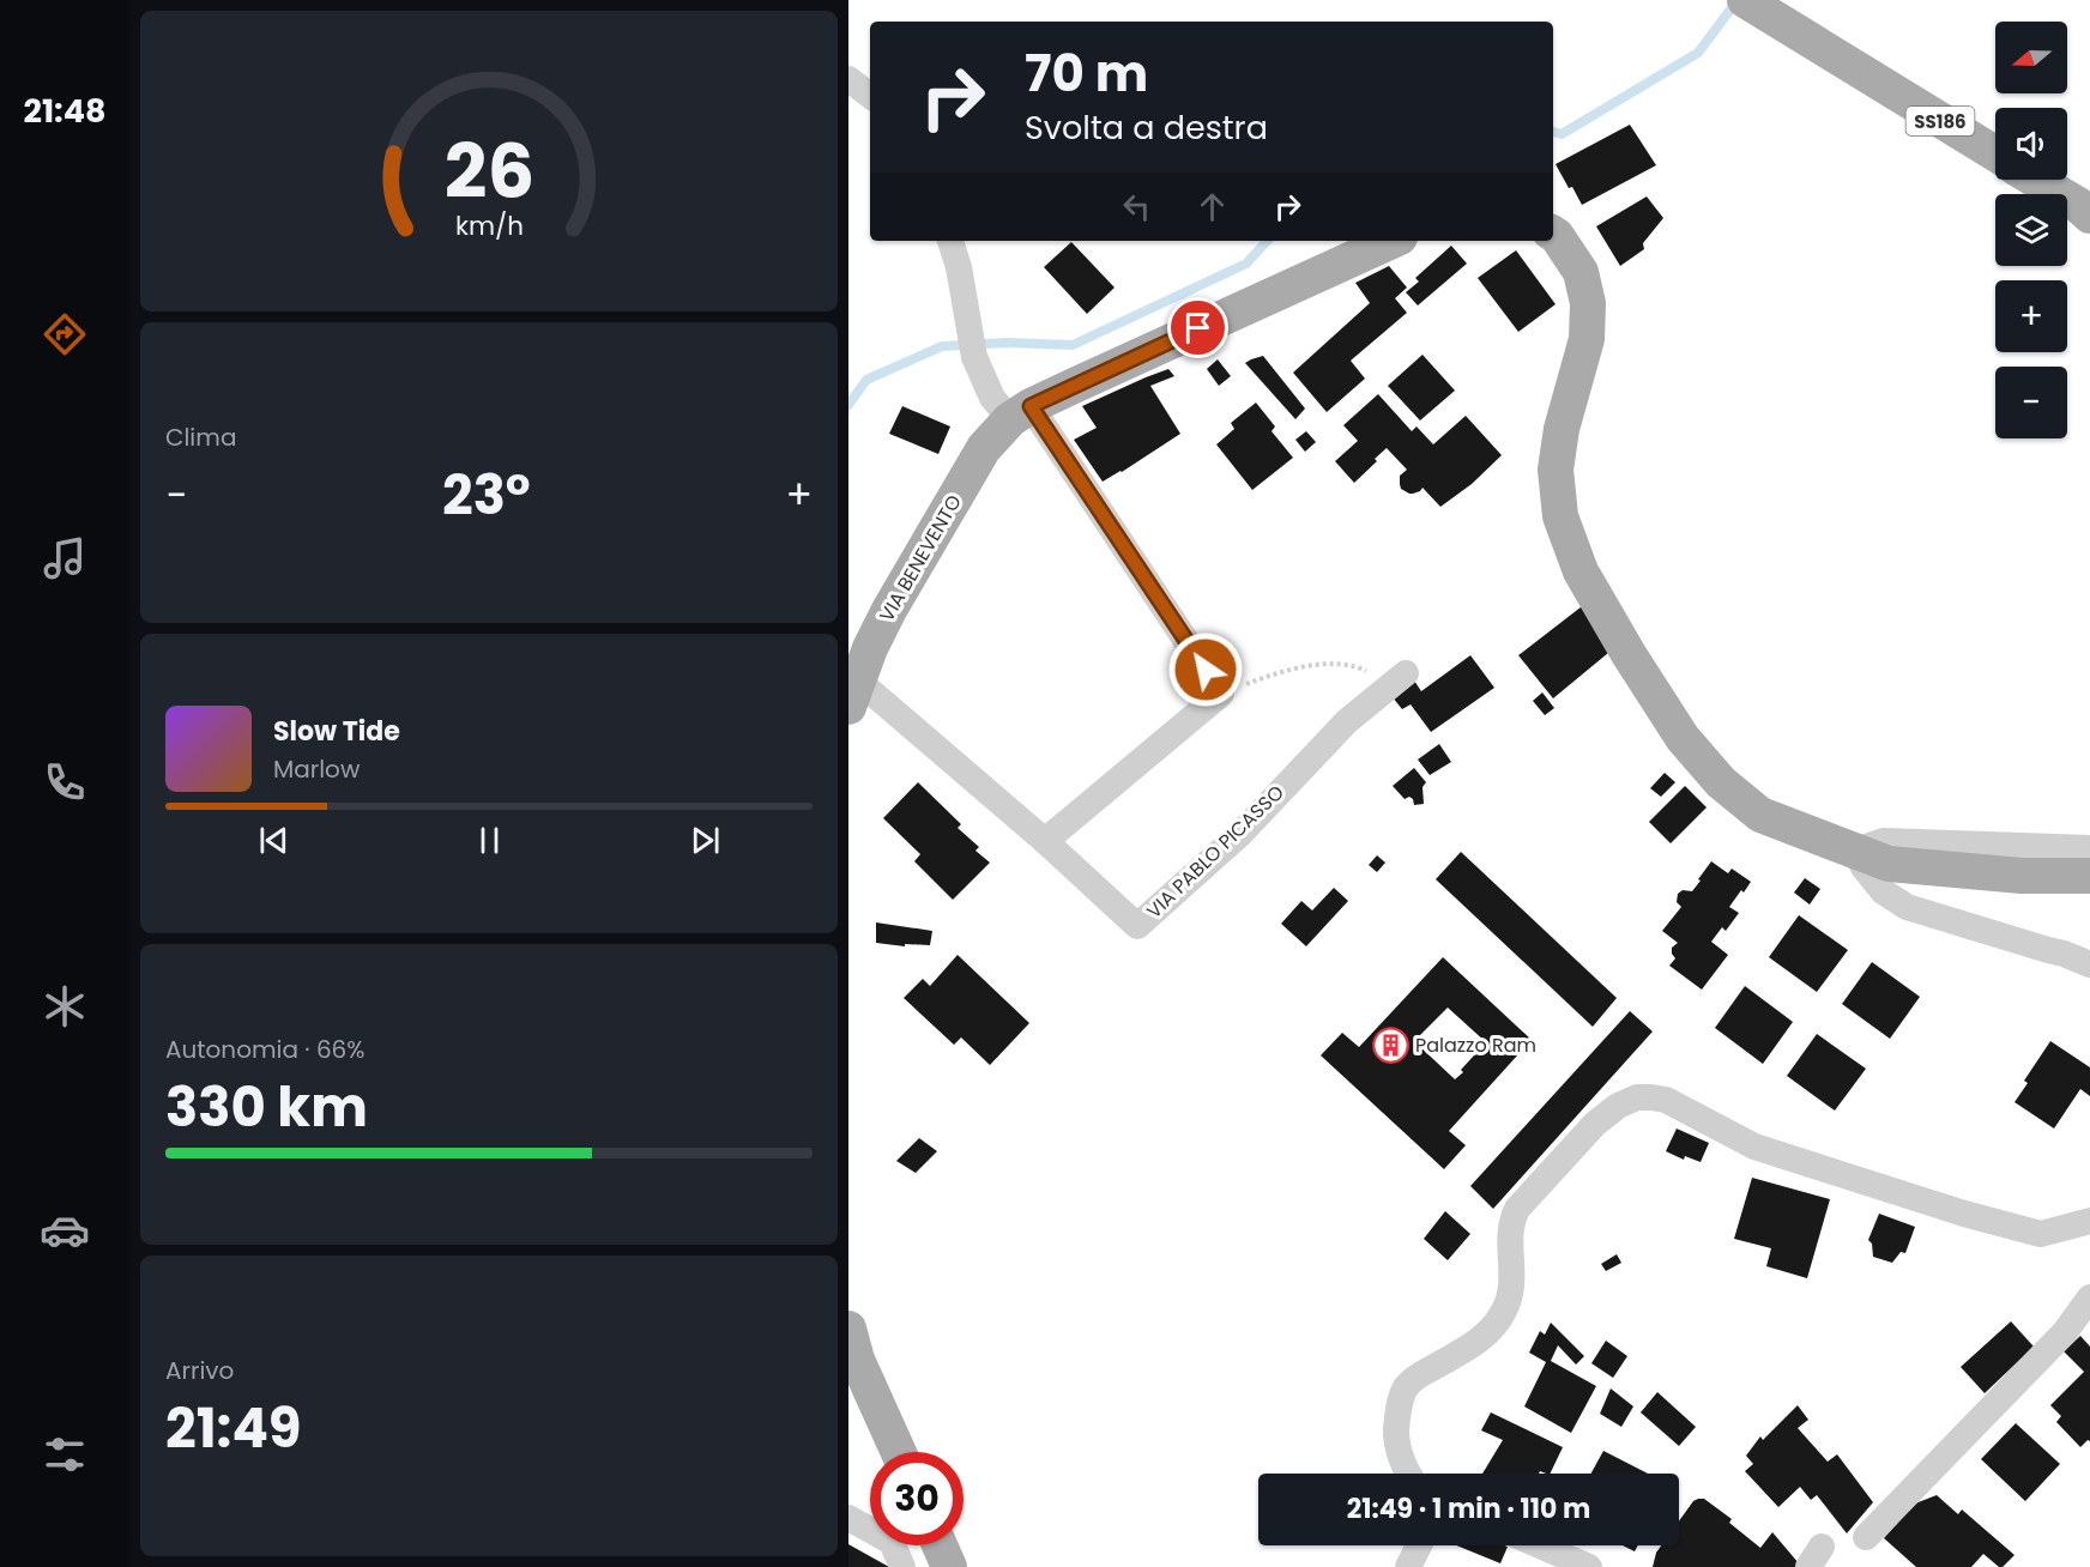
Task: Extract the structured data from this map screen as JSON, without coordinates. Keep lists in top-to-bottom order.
{
  "streets": {
    "main road": ["SS186", "VIA BENEVENTO"],
    "street": ["VIA PABLO PICASSO"]
  },
  "crossings": [
    ["VIA BENEVENTO", "VIA PABLO PICASSO"]
  ],
  "places": {
    "building": ["Palazzo Ram"]
  },
  "north": "left",
  "page": {
    "tabs": "21:48",
    "map_buttons": ["+", "−"],
    "turn": ["70 m", "Svolta a destra"],
    "tile": [
      "Clima",
      ["Autonomia · 66%", "330 km"],
      ["Arrivo", "21:49"]
    ],
    "heat": ["−", "23°", "+"],
    "song": ["Slow Tide", "Marlow"],
    "limit": "30",
    "trip": "21:49 · 1 min · 110 m",
    "gauge": ["26", "km/h"]
  }
}
